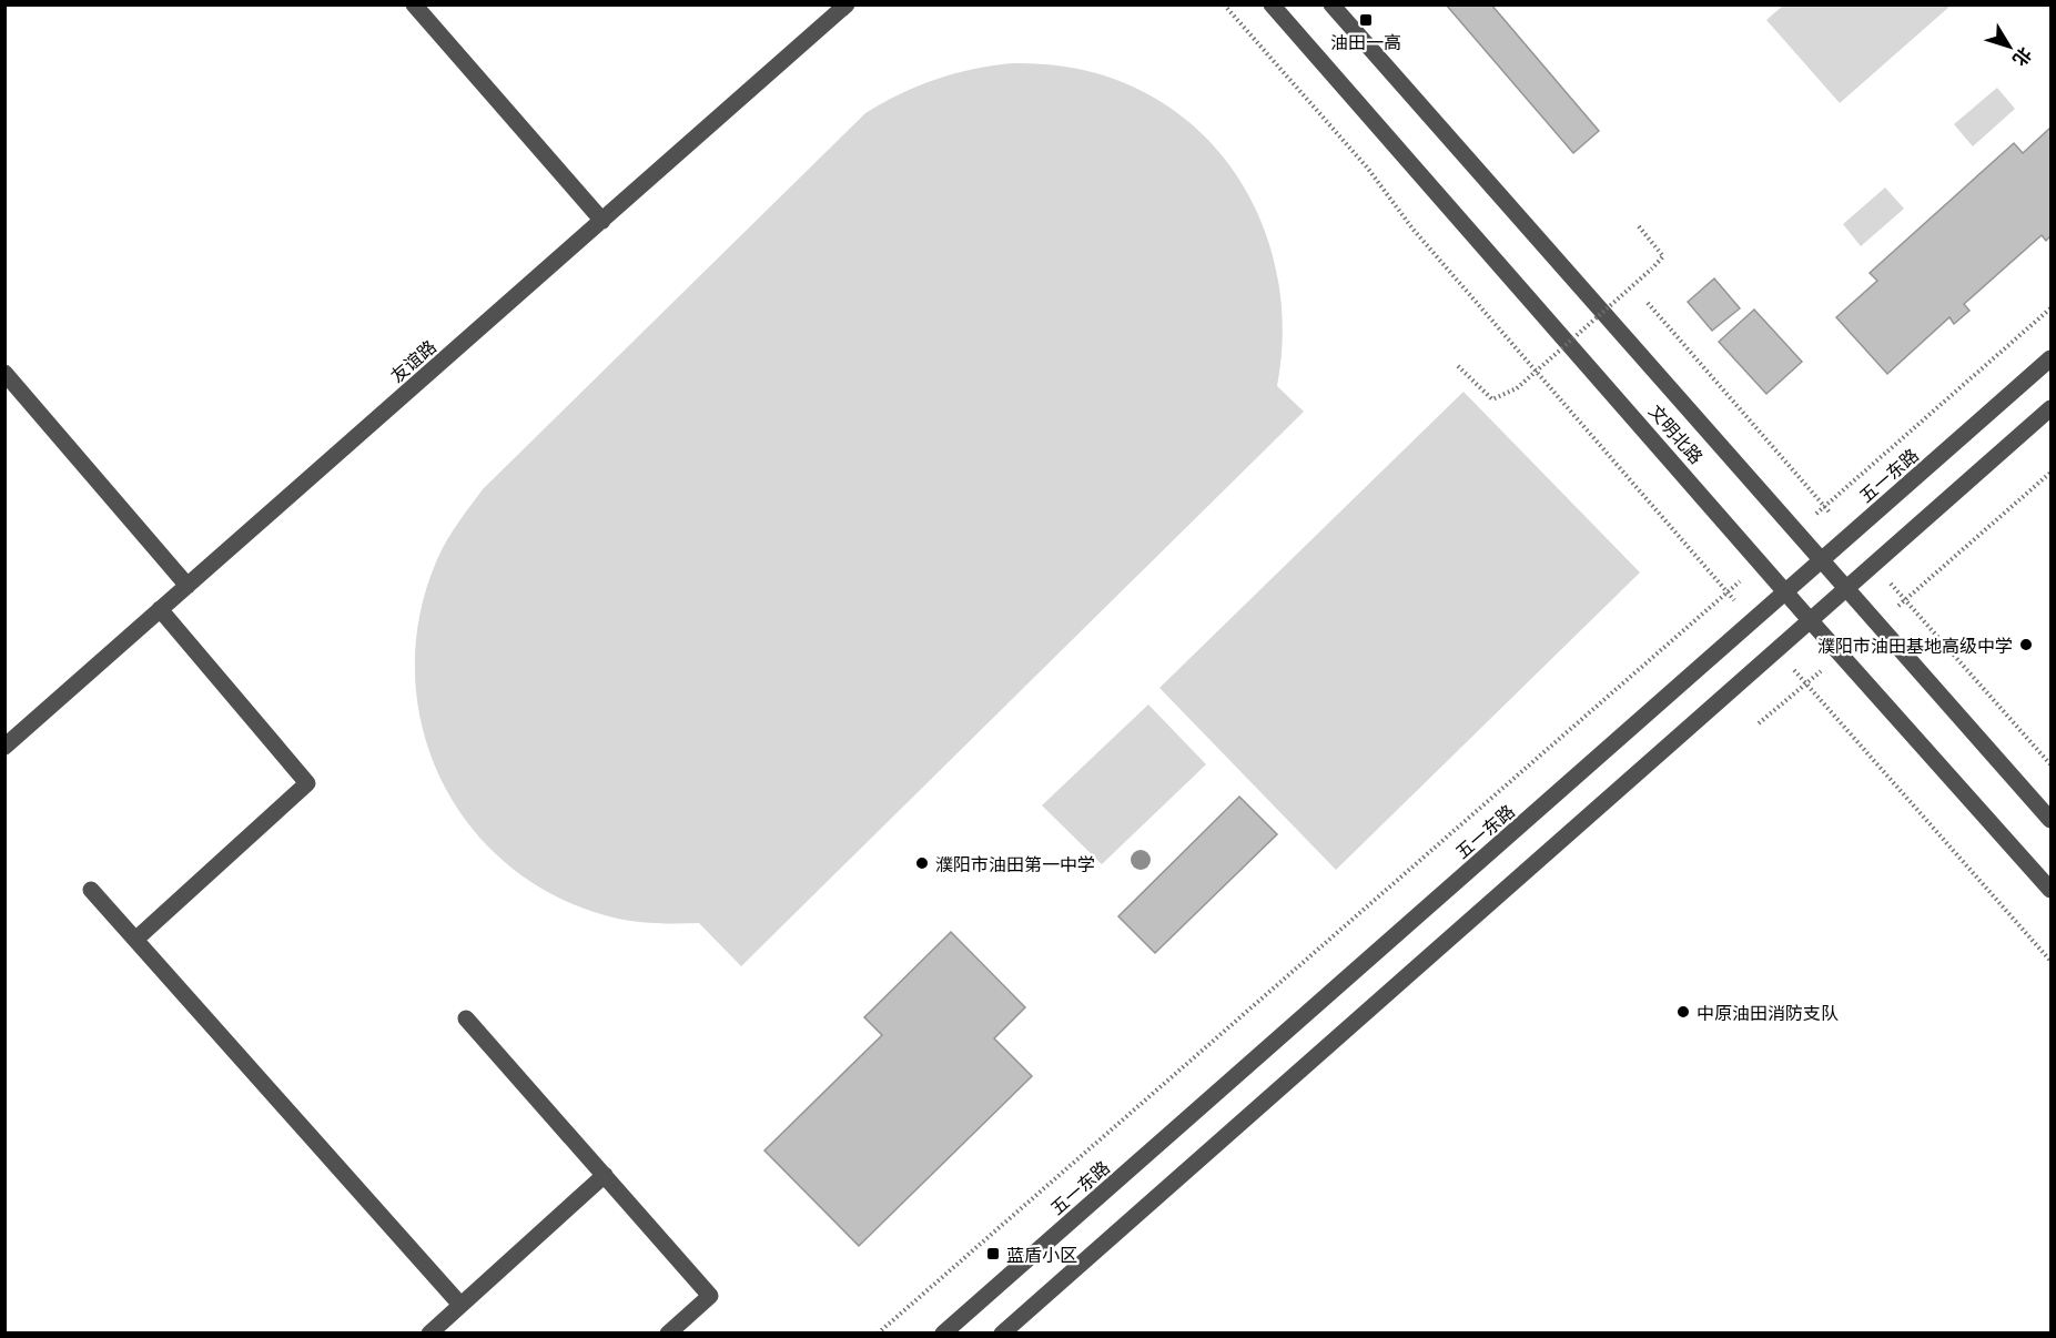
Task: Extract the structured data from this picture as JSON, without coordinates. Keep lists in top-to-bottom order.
{
  "streets": {
    "street": ["友谊路", "文明北路", "五一东路"]
  },
  "crossings": [
    ["文明北路", "五一东路"]
  ],
  "places": {
    "transit": ["油田一高", "蓝盾小区"],
    "other": ["濮阳市油田基地高级中学", "濮阳市油田第一中学", "中原油田消防支队"]
  },
  "north": "bottom right"
}
